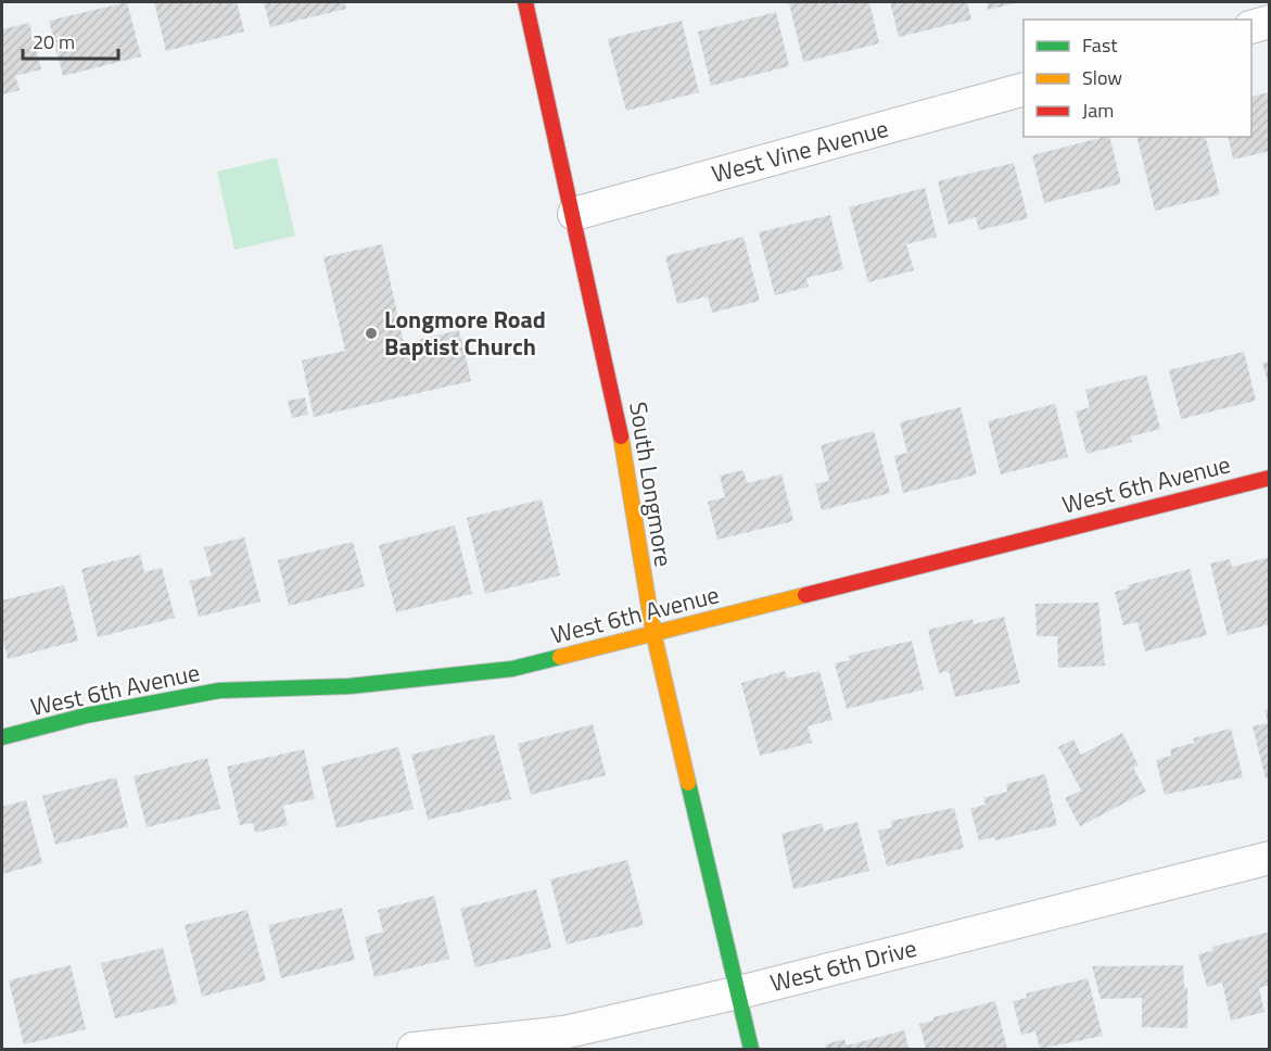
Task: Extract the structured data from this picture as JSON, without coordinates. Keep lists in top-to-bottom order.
{
  "streets": {
    "street": [
      "West Vine Avenue",
      "South Longmore",
      "West 6th Avenue",
      "West 6th Drive"
    ]
  },
  "crossings": [
    ["West Vine Avenue", "South Longmore"],
    ["South Longmore", "West 6th Avenue"],
    ["South Longmore", "West 6th Drive"]
  ],
  "places": ["Longmore Road Baptist Church"],
  "legend": ["Fast", "Slow", "Jam"],
  "scale_bar": "20 m"
}
